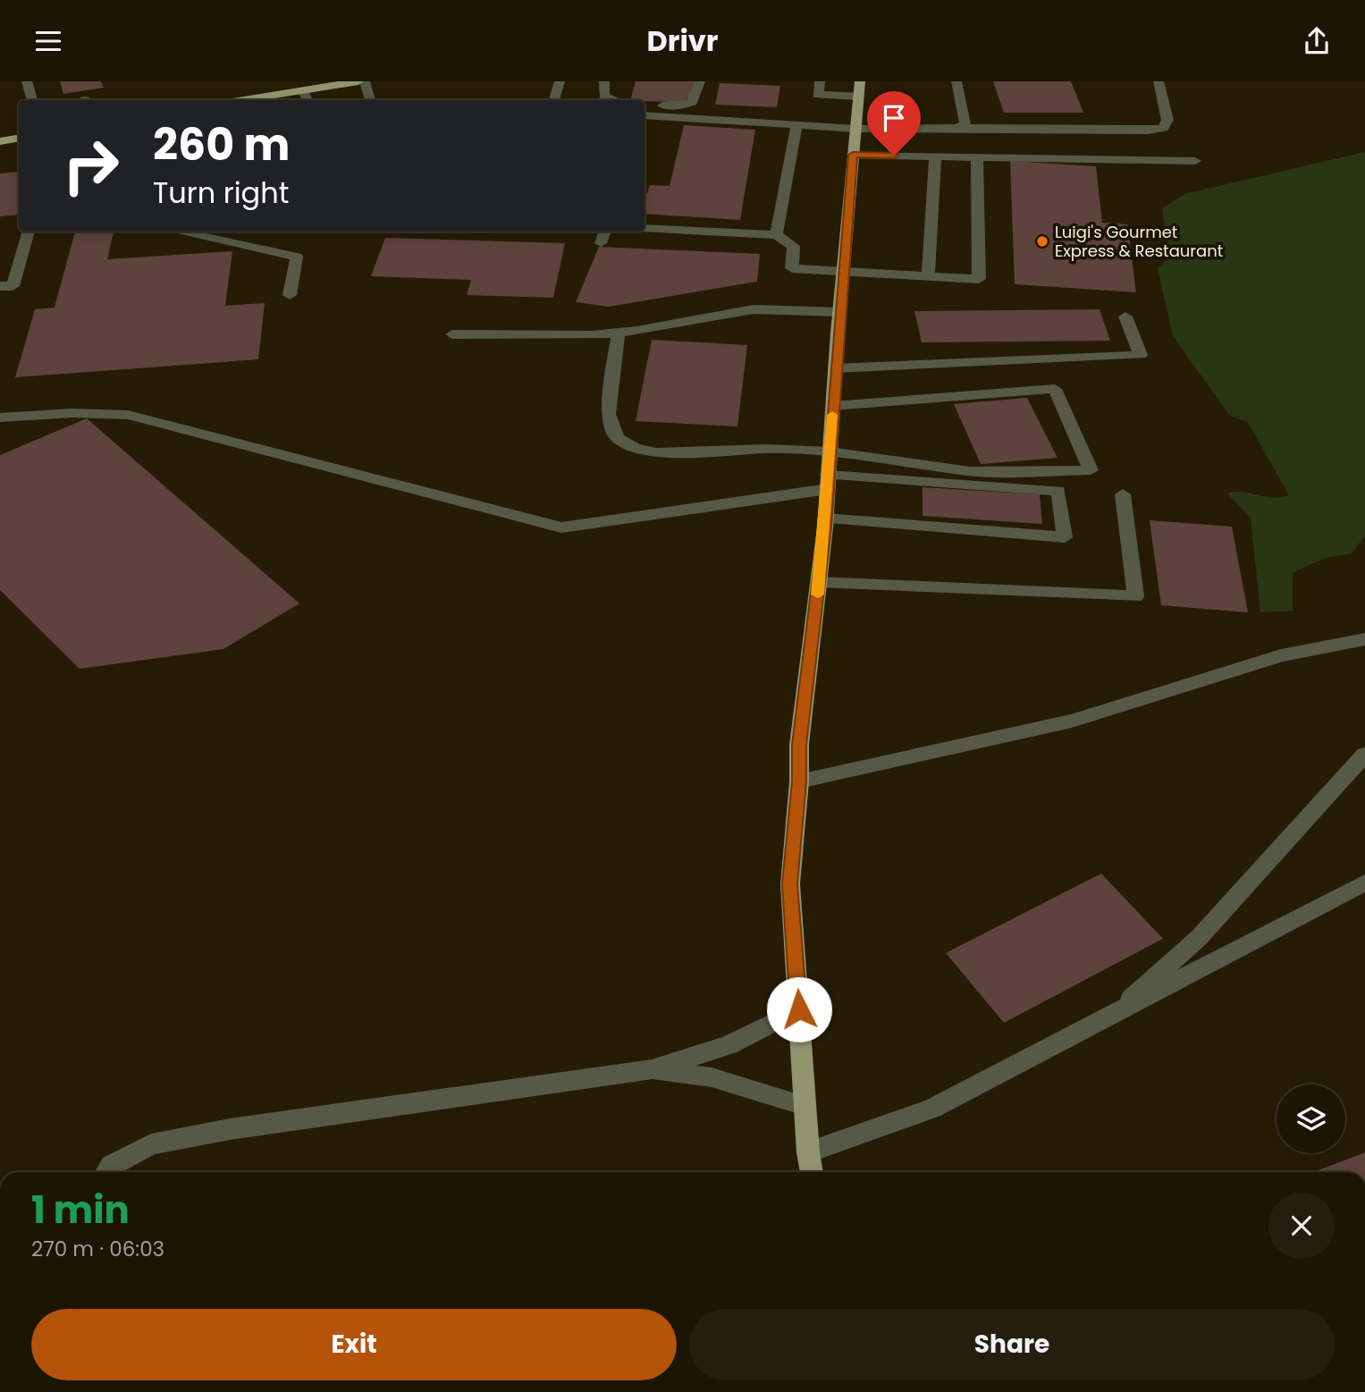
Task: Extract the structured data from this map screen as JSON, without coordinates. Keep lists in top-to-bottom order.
{
  "places": ["Luigi's Gourmet Express & Restaurant"],
  "page": {
    "header": "Drivr",
    "turn": ["260 m", "Turn right"],
    "heading": ["1 min", "270 m · 06:03"],
    "buttons": ["Exit", "Share"]
  }
}
